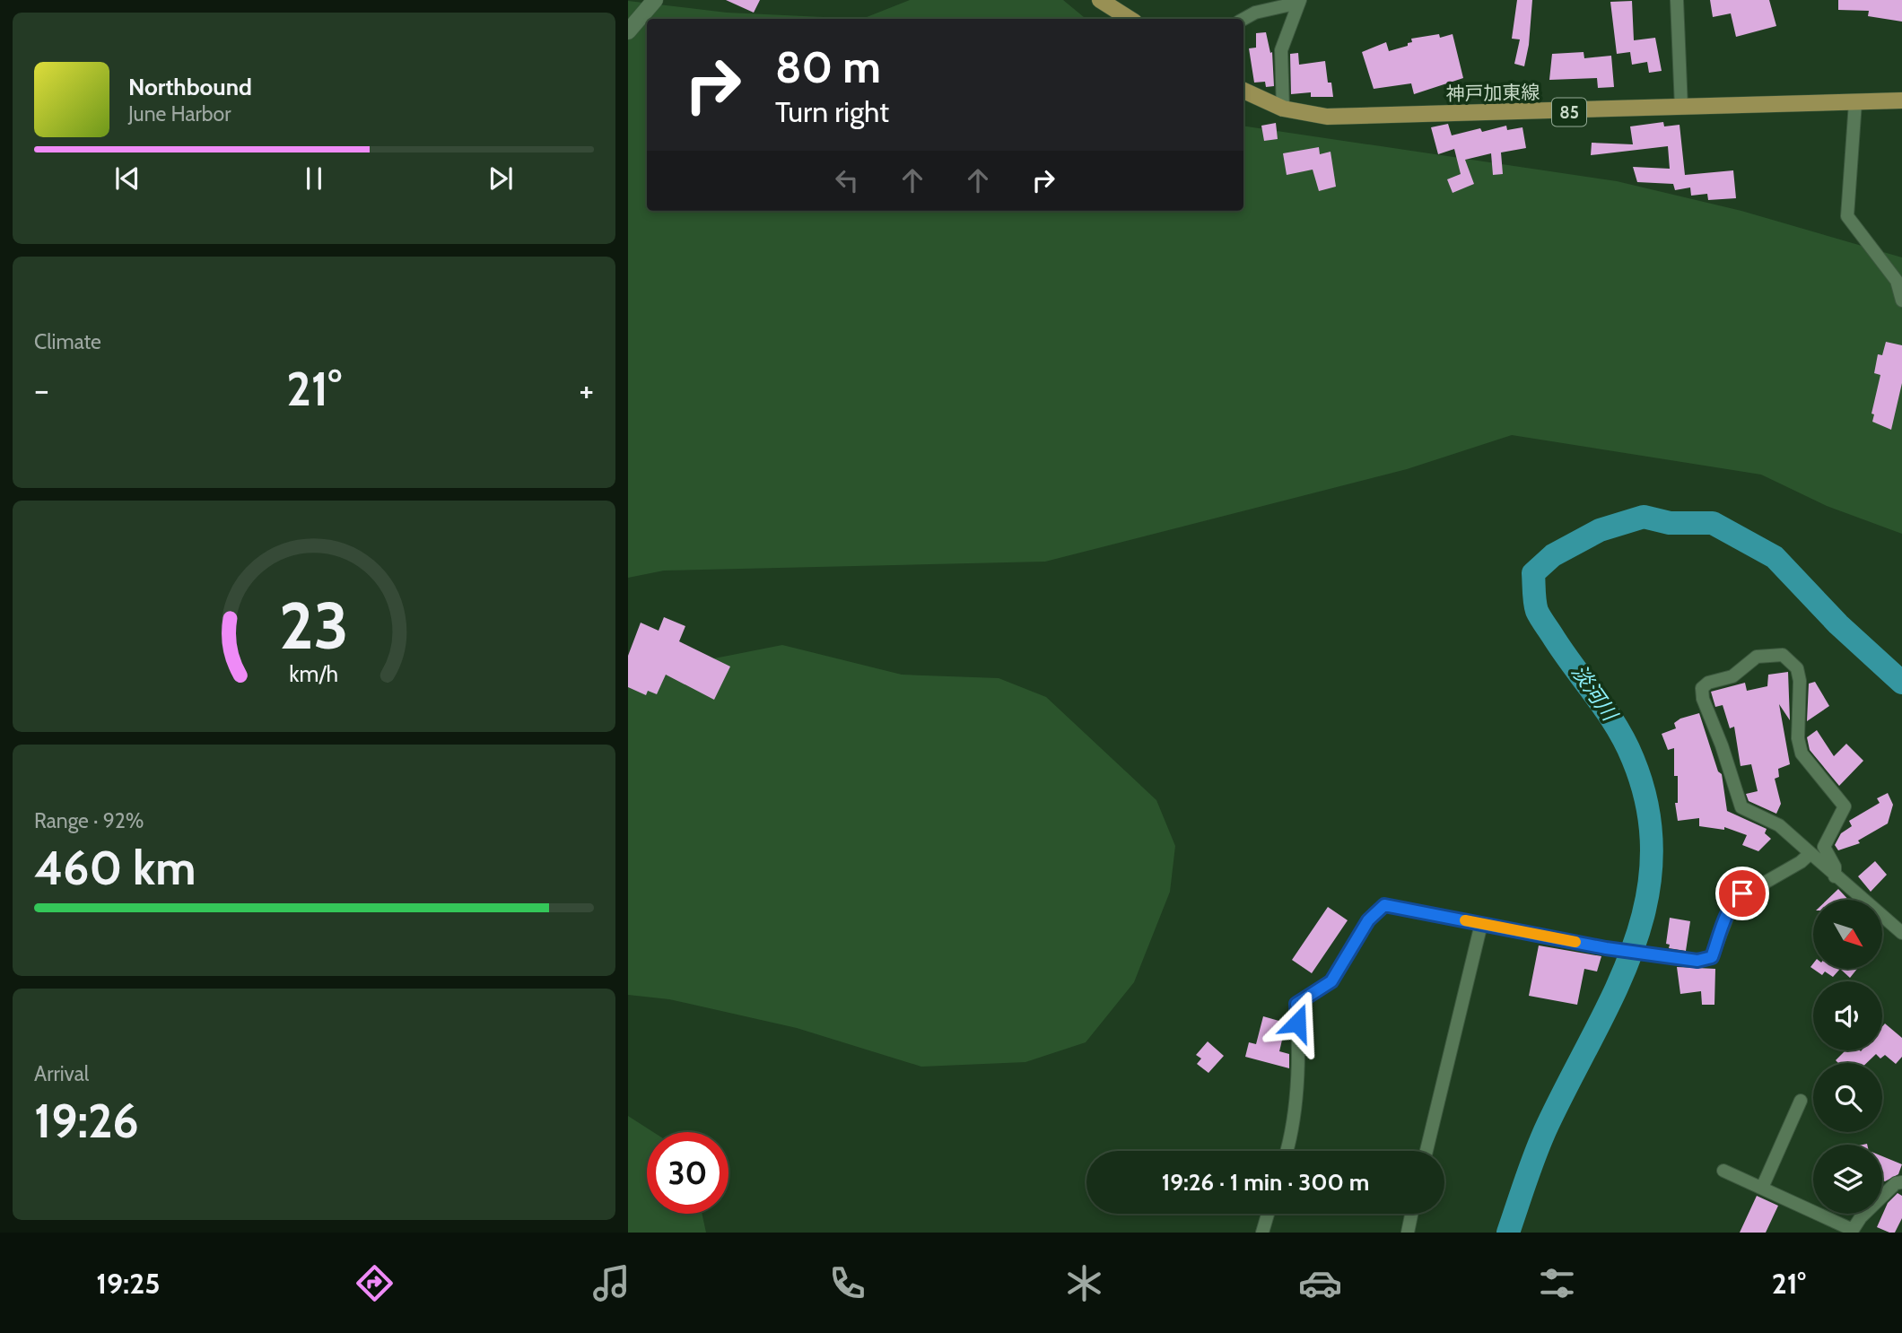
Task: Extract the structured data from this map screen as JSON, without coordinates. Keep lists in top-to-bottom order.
{
  "streets": {
    "main road": ["神戸加東線", "85"]
  },
  "water": ["淡河川"],
  "north": "bottom right",
  "page": {
    "turn": ["80 m", "Turn right"],
    "song": ["Northbound", "June Harbor"],
    "tile": [
      "Climate",
      ["Range · 92%", "460 km"],
      ["Arrival", "19:26"]
    ],
    "heat": ["−", "21°", "+"],
    "limit": "30",
    "trip": "19:26 · 1 min · 300 m",
    "tabs": ["19:25", "21°"],
    "gauge": ["23", "km/h"]
  }
}
